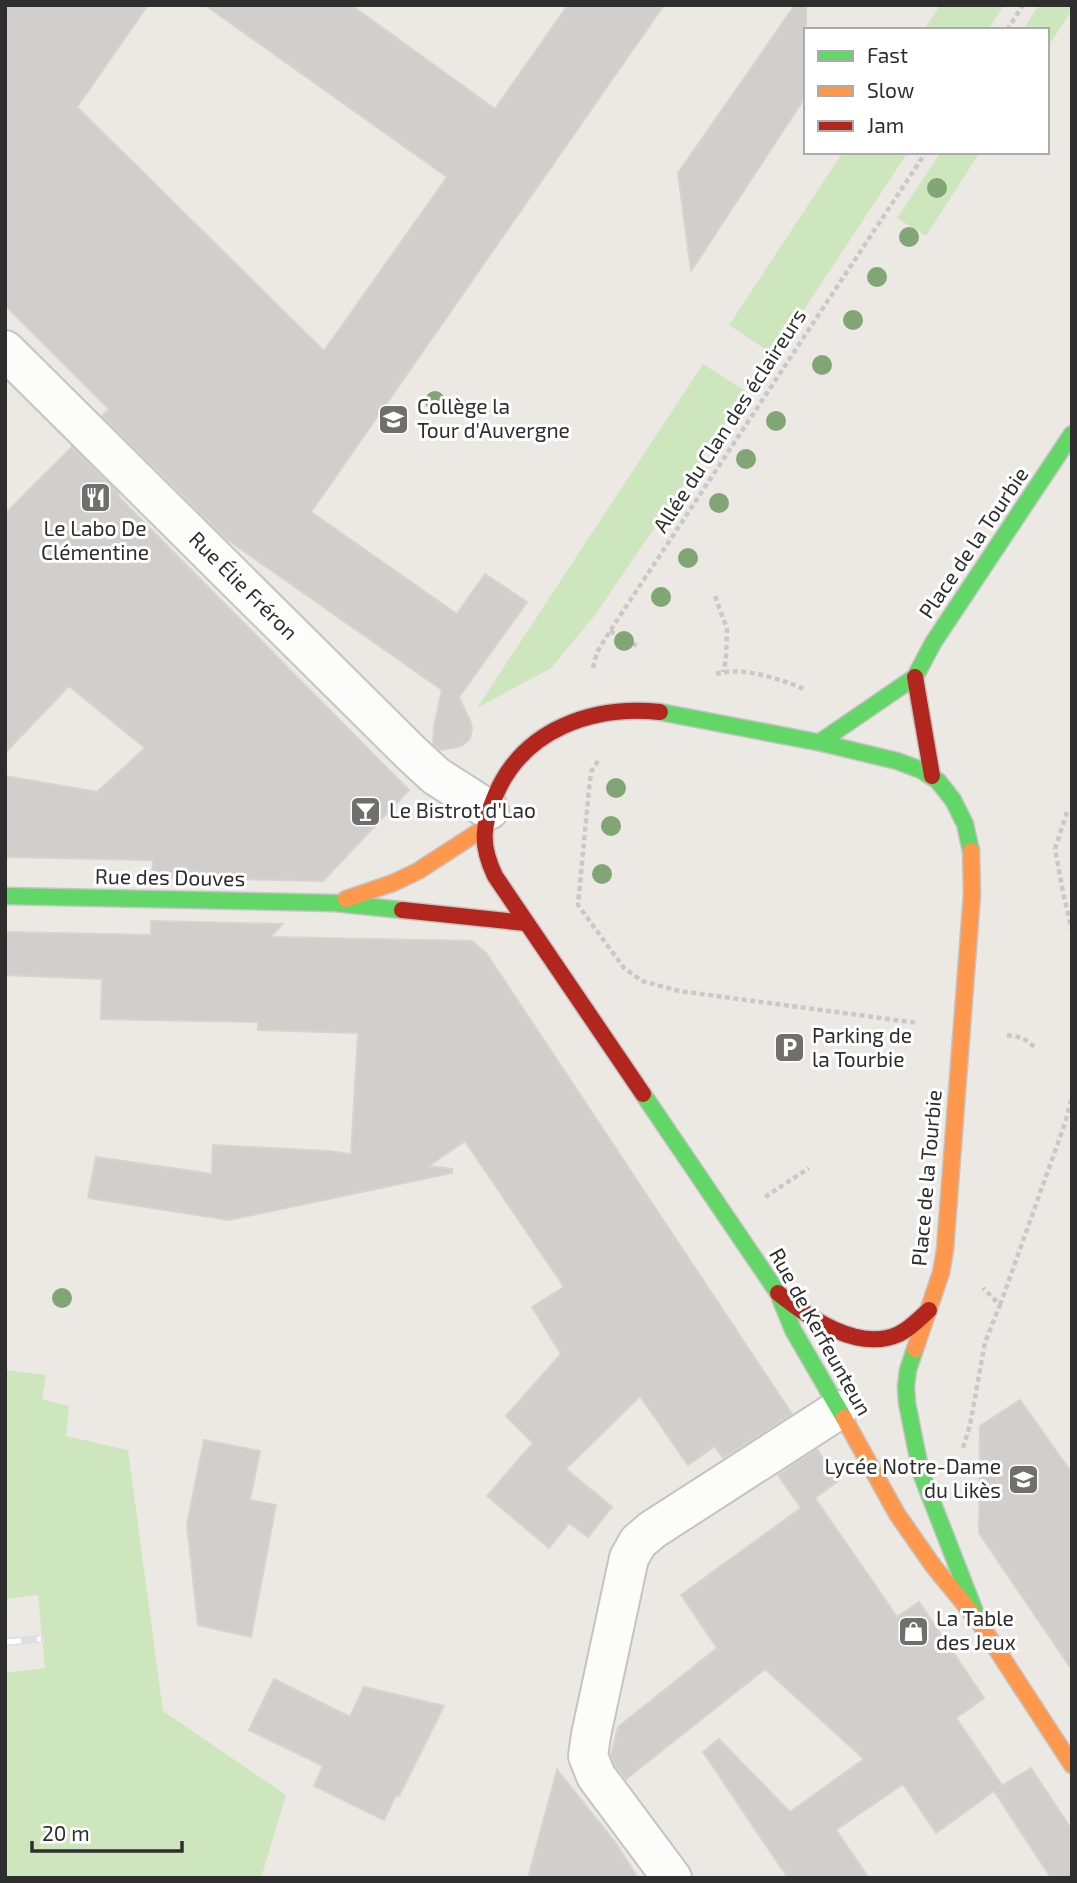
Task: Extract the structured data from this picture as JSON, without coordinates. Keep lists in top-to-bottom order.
{
  "streets": {
    "main road": ["Place de la Tourbie", "Rue des Douves", "Rue de Kerfeunteun"],
    "street": ["Rue Élie Fréron"],
    "path": ["Allée du Clan des éclaireurs"]
  },
  "crossings": [
    ["Allée du Clan des éclaireurs", "Place de la Tourbie"],
    ["Place de la Tourbie", "Rue Élie Fréron"],
    ["Place de la Tourbie", "Rue des Douves"],
    ["Place de la Tourbie", "Rue de Kerfeunteun"],
    ["Rue Élie Fréron", "Rue des Douves"],
    ["Rue des Douves", "Rue de Kerfeunteun"]
  ],
  "places": {
    "school or university": ["Collège la Tour d'Auvergne", "Lycée Notre-Dame du Likès"],
    "restaurant": ["Le Labo De Clémentine"],
    "bar": ["Le Bistrot d'Lao"],
    "parking": ["Parking de la Tourbie"],
    "shop": ["La Table des Jeux"]
  },
  "legend": ["Fast", "Slow", "Jam"],
  "scale_bar": "20 m"
}
